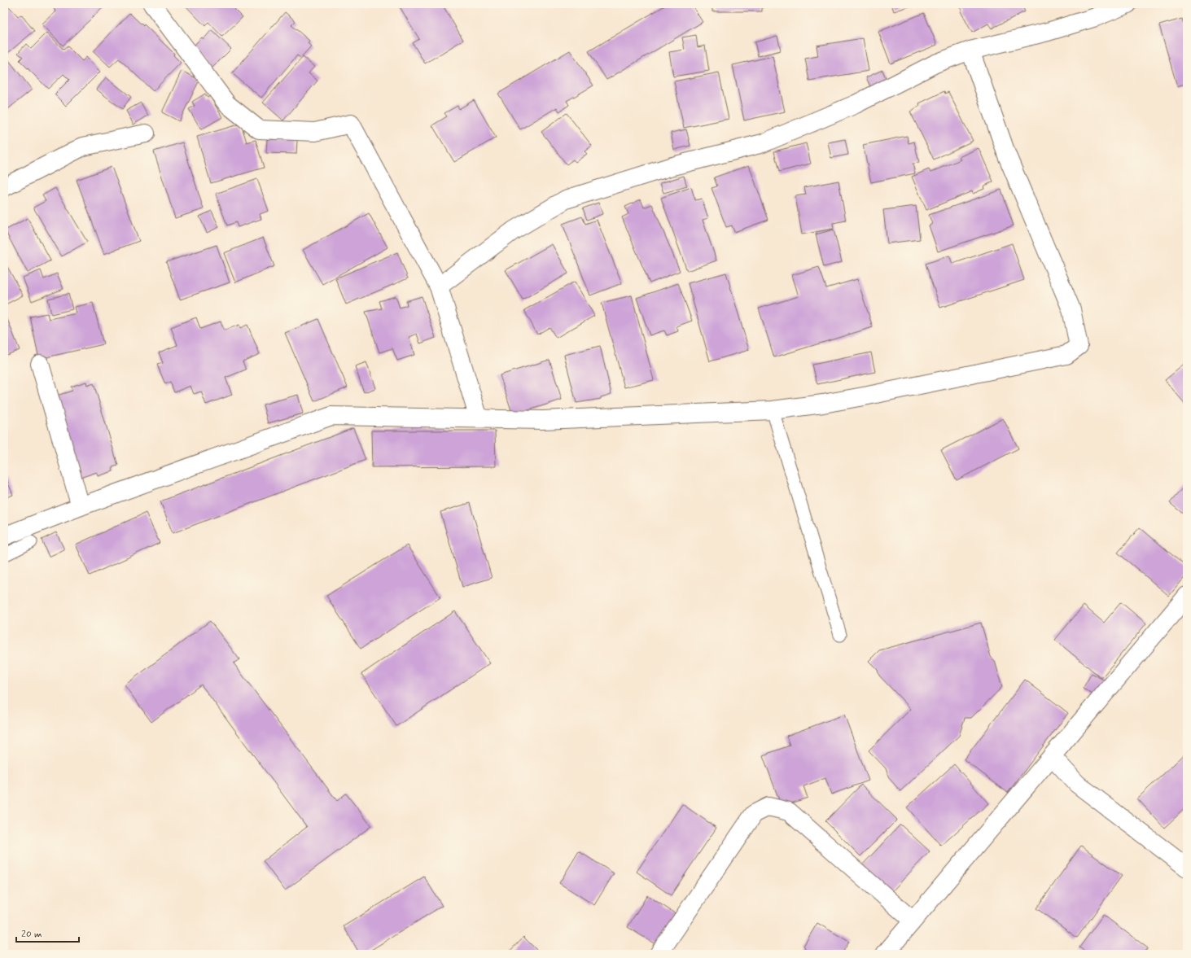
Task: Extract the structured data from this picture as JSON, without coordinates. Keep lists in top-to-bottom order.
{
  "scale_bar": "20 m"
}
